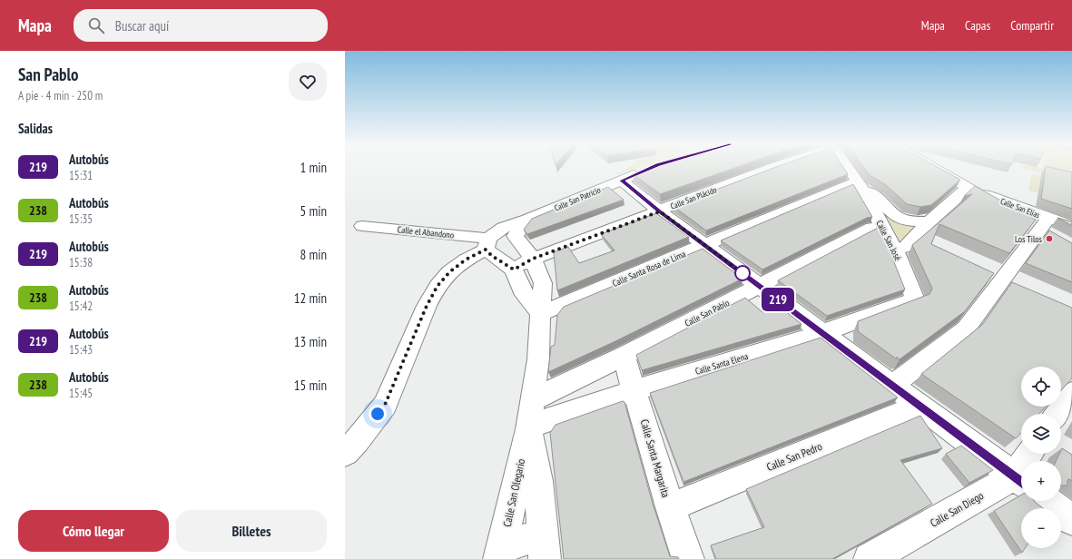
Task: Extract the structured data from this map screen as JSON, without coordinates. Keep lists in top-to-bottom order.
{
  "streets": {
    "street": [
      "Calle San Plácido",
      "Calle San Patricio",
      "Calle San Elías",
      "Calle el Abandono",
      "Calle San José",
      "Calle Santa Rosa de Lima",
      "Calle San Pablo",
      "Calle Santa Elena",
      "Calle San Pedro",
      "Calle Santa Margarita",
      "Calle San Olegario",
      "Calle San Diego"
    ]
  },
  "crossings": [
    ["Calle San Plácido", "Calle San Olegario"],
    ["Calle San Patricio", "Calle el Abandono"],
    ["Calle el Abandono", "Calle San Olegario"],
    ["Calle San José", "Calle Santa Rosa de Lima"],
    ["Calle San José", "Calle San Pablo"],
    ["Calle San José", "Calle Santa Elena"],
    ["Calle Santa Rosa de Lima", "Calle San Olegario"],
    ["Calle San Pablo", "Calle Santa Elena"],
    ["Calle San Pablo", "Calle Santa Margarita"],
    ["Calle San Pablo", "Calle San Olegario"],
    ["Calle Santa Elena", "Calle Santa Margarita"],
    ["Calle Santa Elena", "Calle San Olegario"],
    ["Calle San Pedro", "Calle Santa Margarita"]
  ],
  "places": ["Los Tilos"],
  "lines": ["bus line 219"],
  "page": {
    "header": "Mapa",
    "search": "Buscar aquí",
    "nav": ["Mapa", "Capas", "Compartir"],
    "heading": [
      ["San Pablo", "A pie · 4 min · 250 m"],
      "Salidas"
    ],
    "on_map": "219",
    "list": [
      {
        "mark": "219",
        "name": "Autobús",
        "note": "15:31",
        "value": "1 min"
      },
      {
        "mark": "238",
        "name": "Autobús",
        "note": "15:35",
        "value": "5 min"
      },
      {
        "mark": "219",
        "name": "Autobús",
        "note": "15:38",
        "value": "8 min"
      },
      {
        "mark": "238",
        "name": "Autobús",
        "note": "15:42",
        "value": "12 min"
      },
      {
        "mark": "219",
        "name": "Autobús",
        "note": "15:43",
        "value": "13 min"
      },
      {
        "mark": "238",
        "name": "Autobús",
        "note": "15:45",
        "value": "15 min"
      }
    ],
    "map_buttons": ["+", "−"],
    "buttons": ["Cómo llegar", "Billetes"]
  }
}
